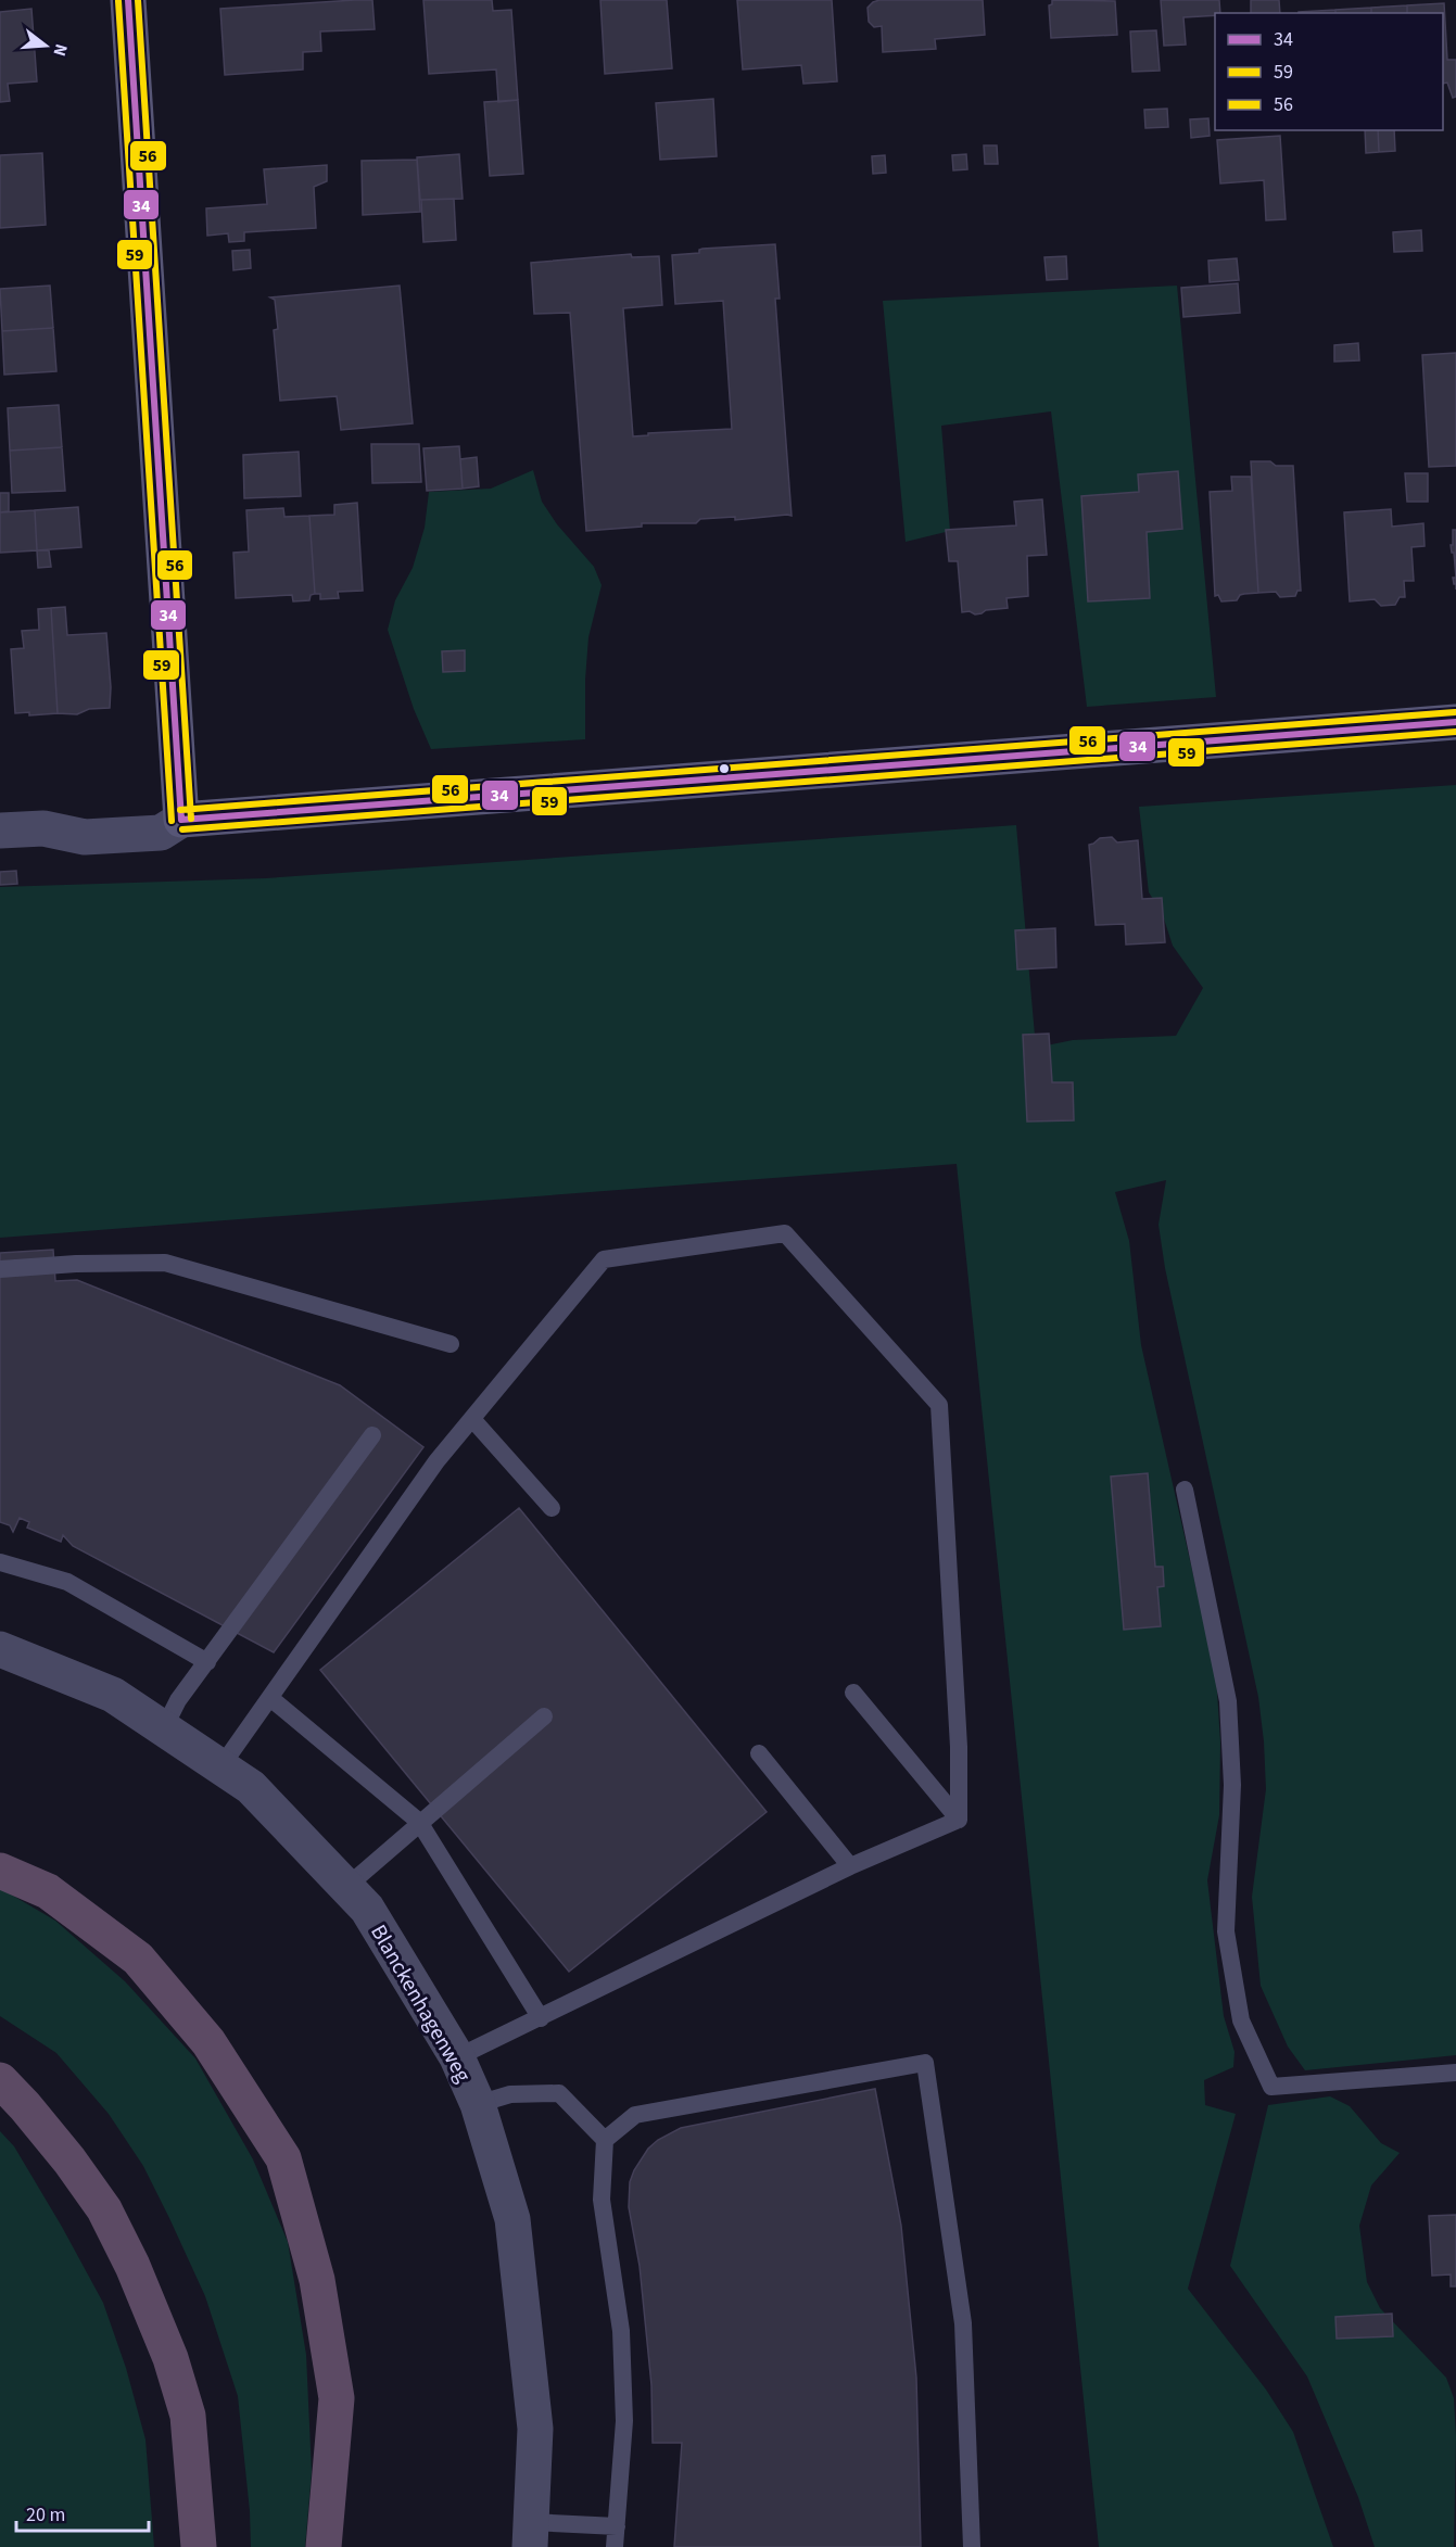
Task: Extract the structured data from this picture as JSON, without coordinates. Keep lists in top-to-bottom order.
{
  "streets": {
    "street": ["Blanckenhagenweg"]
  },
  "lines": ["transit line 34", "transit line 56", "transit line 59"],
  "legend": ["34", "59", "56"],
  "scale_bar": "20 m",
  "north": "right"
}
